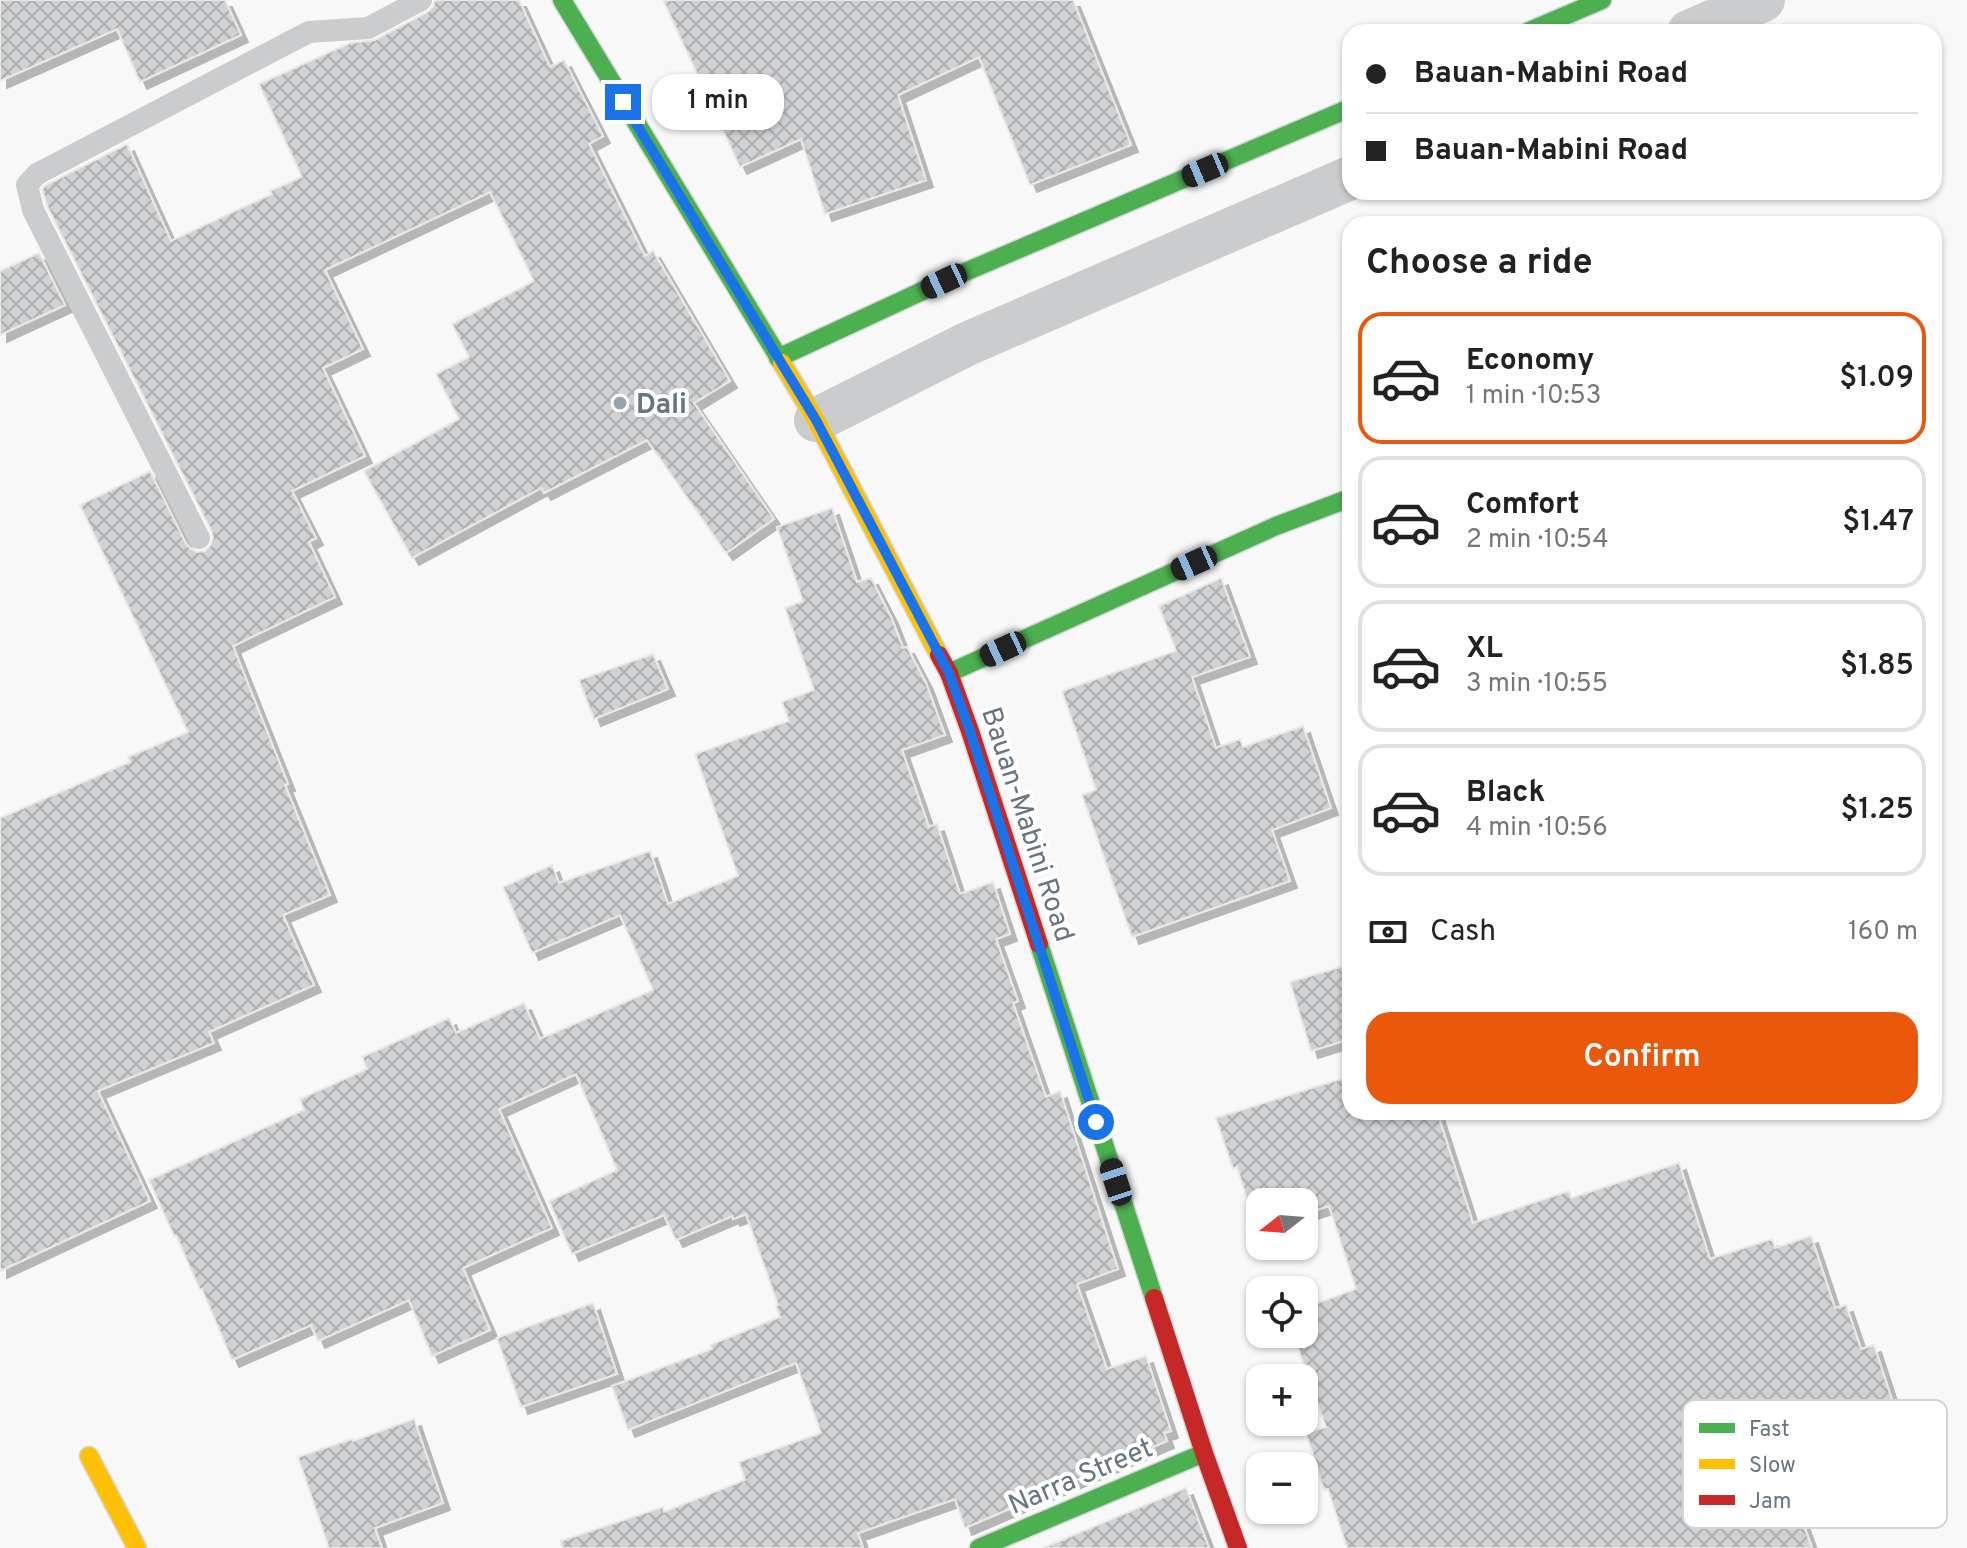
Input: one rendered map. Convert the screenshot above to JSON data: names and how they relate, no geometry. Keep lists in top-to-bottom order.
{
  "streets": {
    "main road": ["Bauan-Mabini Road", "Narra Street"]
  },
  "crossings": [
    ["Bauan-Mabini Road", "Narra Street"]
  ],
  "places": ["Dali"],
  "legend": ["Fast", "Slow", "Jam"],
  "north": "left",
  "page": {
    "banner": ["Bauan-Mabini Road", "Bauan-Mabini Road"],
    "bubble": "1 min",
    "heading": "Choose a ride",
    "list": [
      {
        "name": "Economy",
        "note": "1 min · 10:53",
        "value": "$1.09"
      },
      {
        "name": "Comfort",
        "note": "2 min · 10:54",
        "value": "$1.47"
      },
      {
        "name": "XL",
        "note": "3 min · 10:55",
        "value": "$1.85"
      },
      {
        "name": "Black",
        "note": "4 min · 10:56",
        "value": "$1.25"
      }
    ],
    "pay": ["Cash", "160 m"],
    "buttons": "Confirm",
    "map_buttons": ["+", "−"]
  }
}
